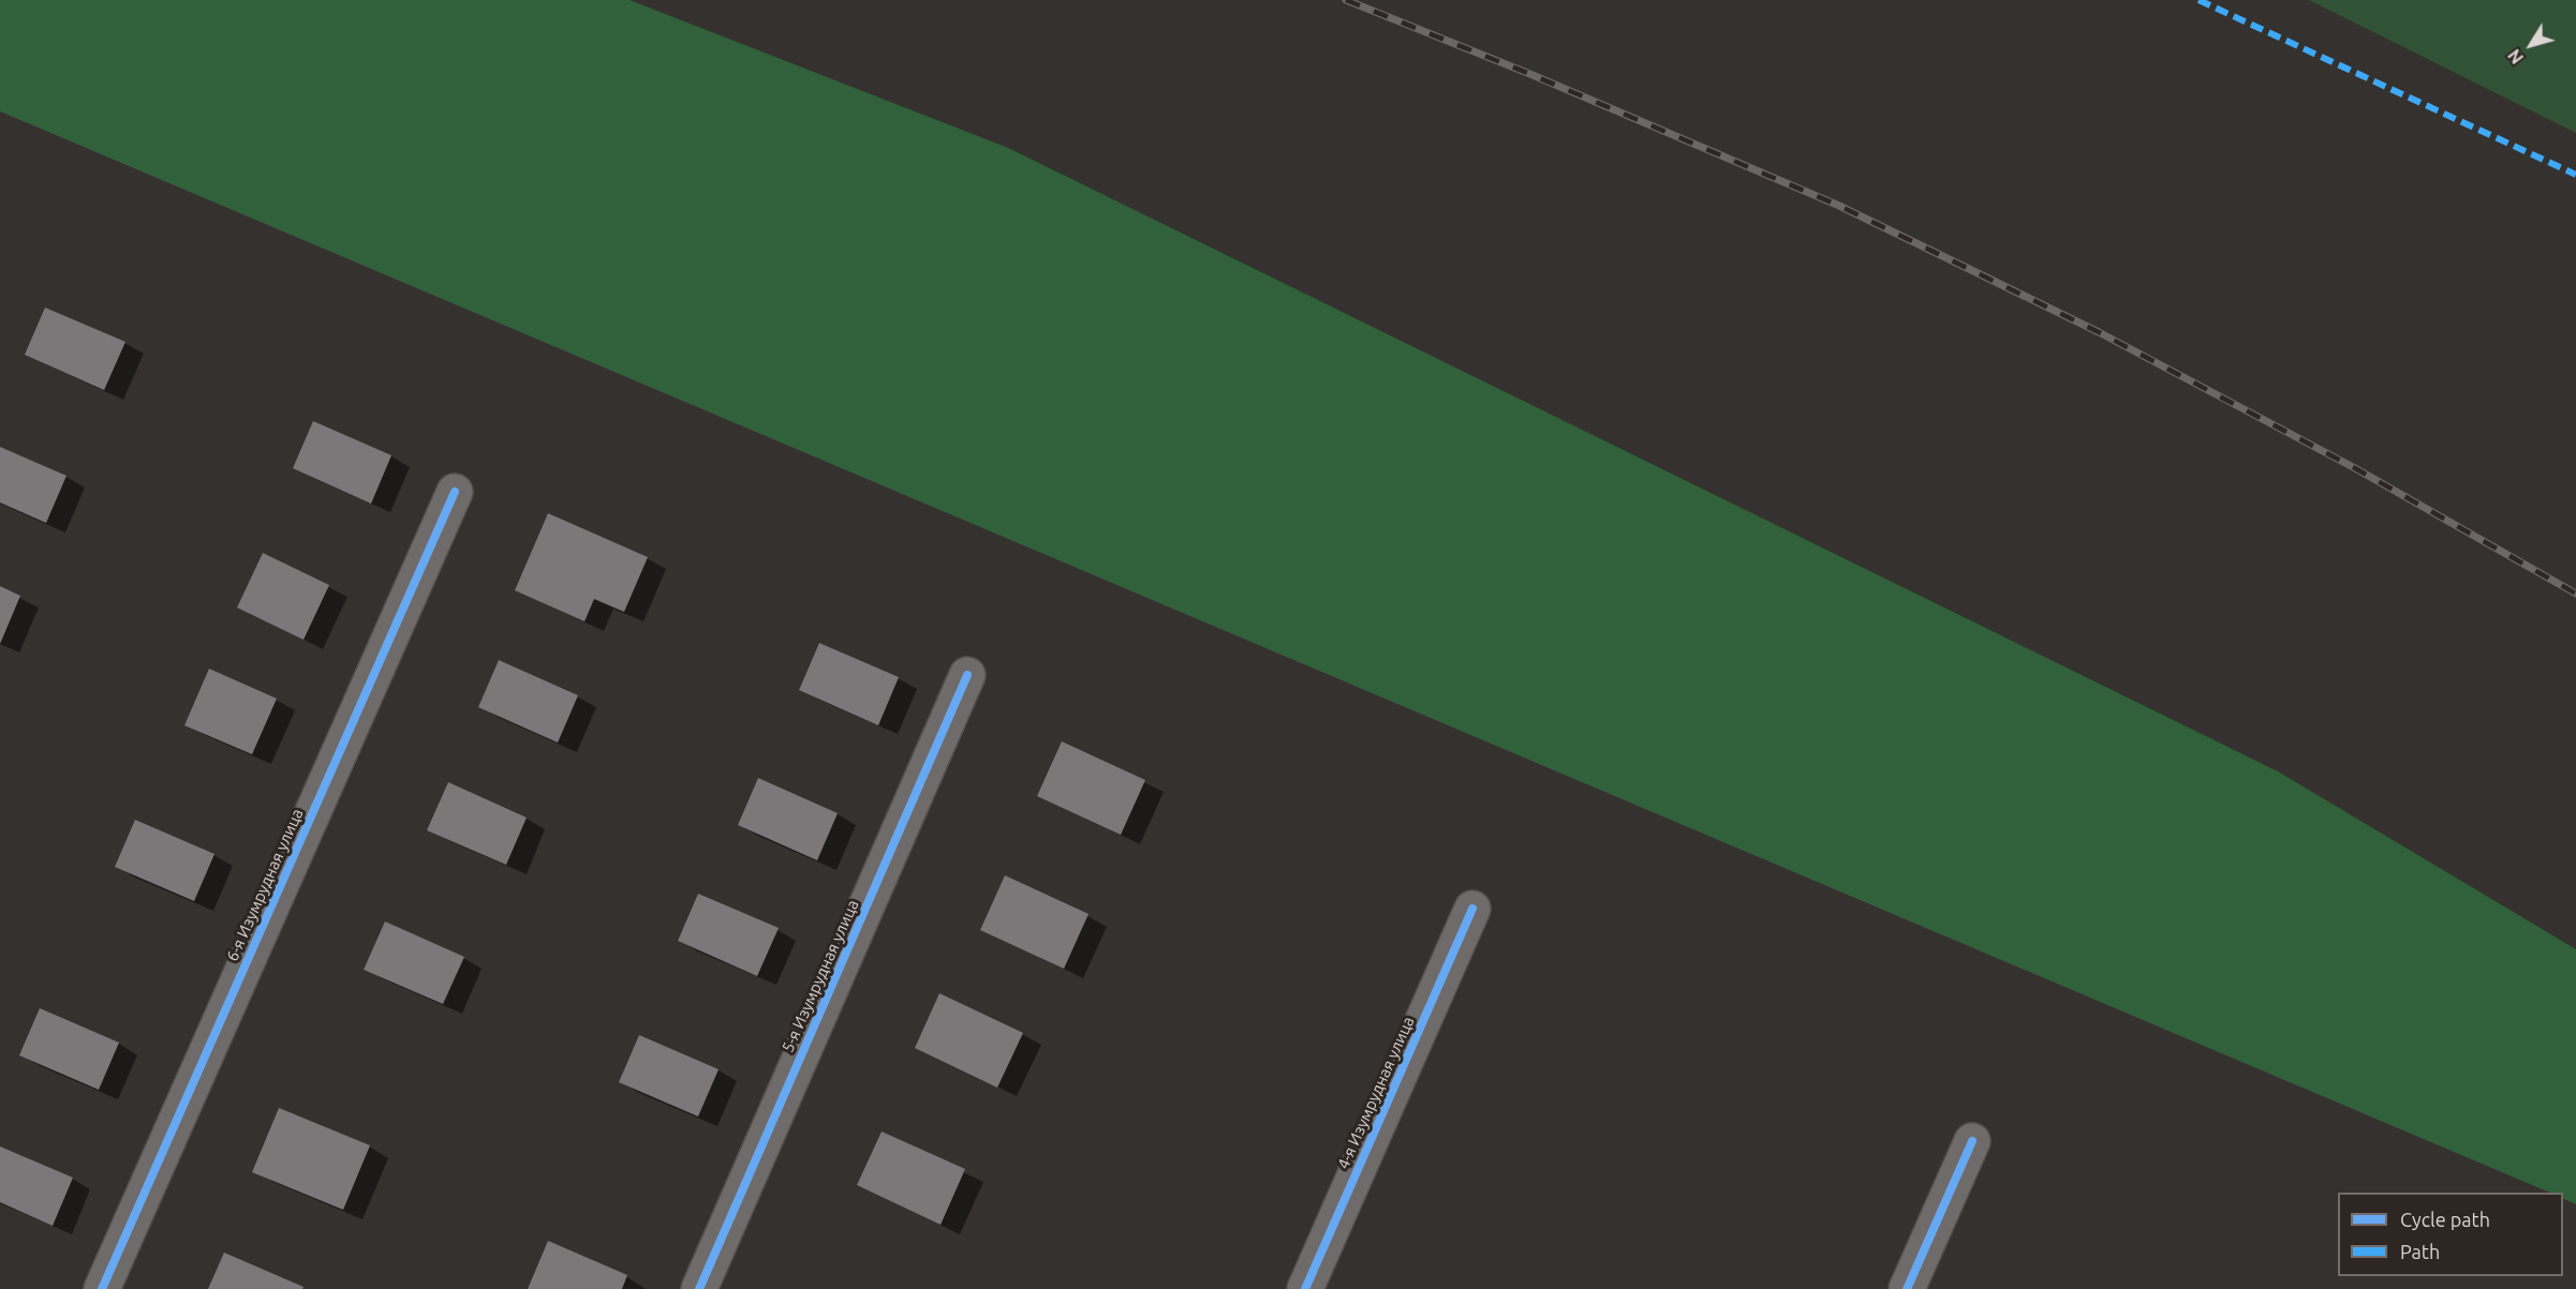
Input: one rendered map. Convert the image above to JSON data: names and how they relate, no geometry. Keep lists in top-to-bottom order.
{
  "streets": {
    "street": ["6-я Изумрудная улица", "5-я Изумрудная улица", "4-я Изумрудная улица"]
  },
  "legend": ["Cycle path", "Path"],
  "north": "bottom left"
}
